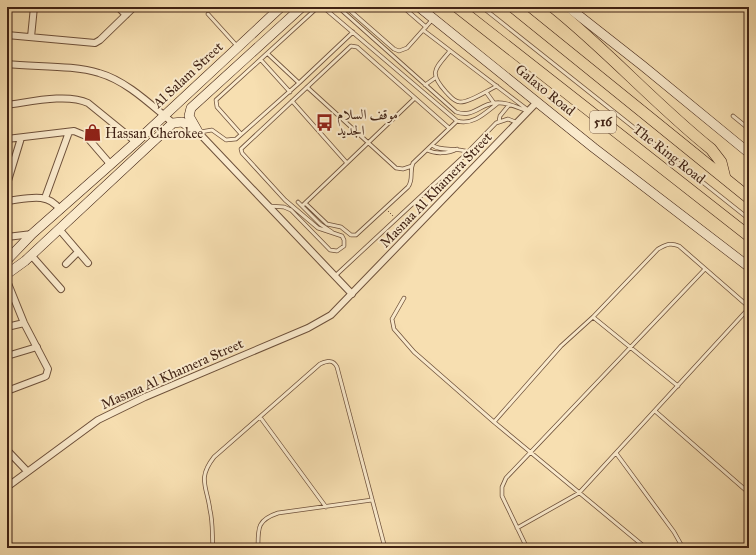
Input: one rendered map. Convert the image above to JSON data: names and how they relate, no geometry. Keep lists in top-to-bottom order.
{
  "streets": {
    "highway": ["516", "The Ring Road"],
    "street": ["Al Salam Street", "Galaxo Road", "Masnaa Al Khamera Street"]
  },
  "crossings": [
    ["Galaxo Road", "Masnaa Al Khamera Street"]
  ],
  "places": {
    "bus stop": ["موقف السلام الجديد"],
    "shop": ["Hassan Cherokee"]
  }
}
